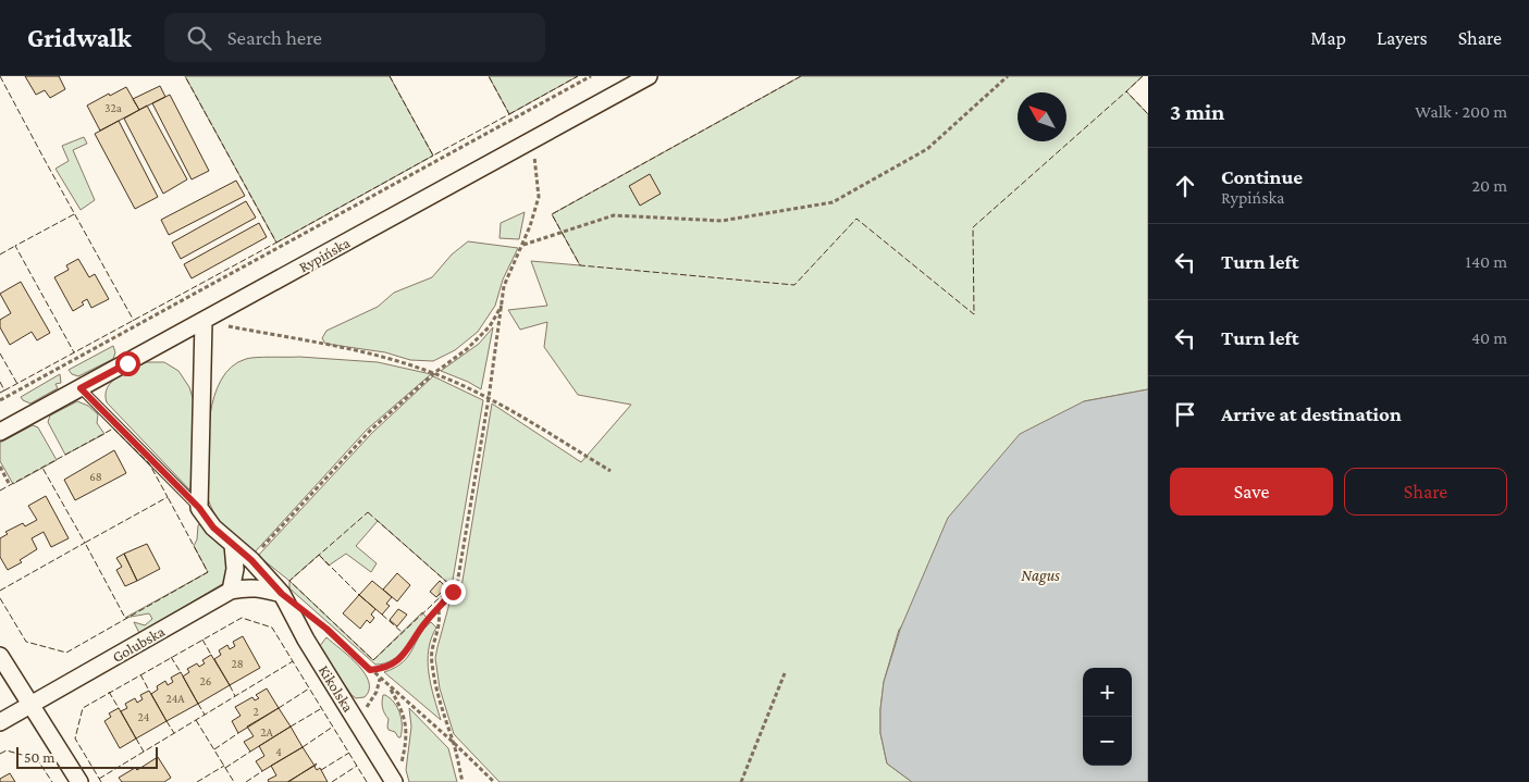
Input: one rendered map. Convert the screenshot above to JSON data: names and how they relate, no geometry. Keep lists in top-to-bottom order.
{
  "streets": {
    "street": ["Rypińska", "Golubska", "Kikolska"]
  },
  "crossings": [
    ["Golubska", "Kikolska"]
  ],
  "water": ["Nagus"],
  "house_numbers": [
    "32a",
    "68",
    "28",
    "26",
    "24A",
    "2",
    "24",
    "2A",
    "4"
  ],
  "scale_bar": "50 m",
  "north": "top left",
  "page": {
    "header": "Gridwalk",
    "search": "Search here",
    "nav": ["Map", "Layers", "Share"],
    "heading": ["3 min", "Walk · 200 m"],
    "list": [
      ["Continue", "Rypińska", "20 m"],
      ["Turn left", "140 m"],
      ["Turn left", "40 m"],
      "Arrive at destination"
    ],
    "buttons": ["Save", "Share"],
    "map_buttons": ["+", "−"],
    "scale": "50 m"
  }
}
